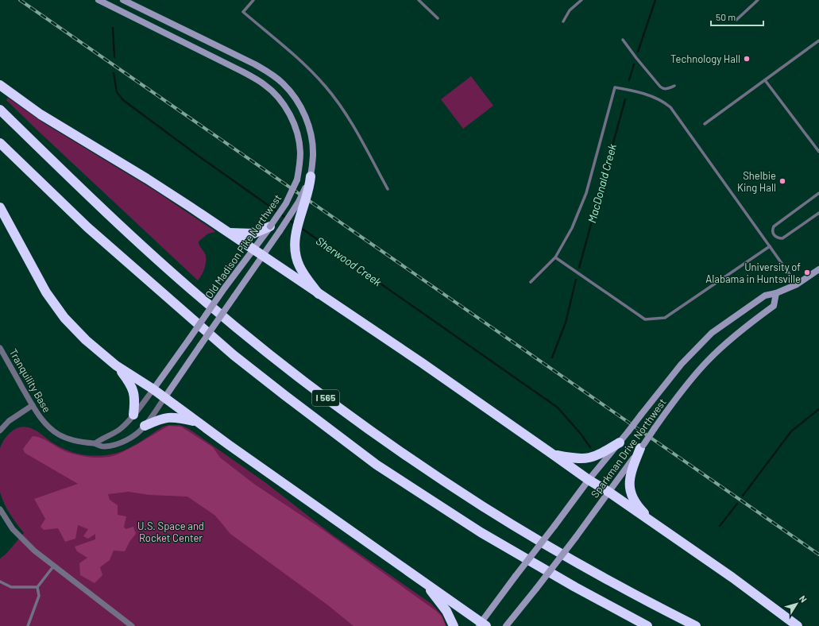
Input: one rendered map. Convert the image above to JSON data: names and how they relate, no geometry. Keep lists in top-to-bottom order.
{
  "streets": {
    "highway": ["I 565"],
    "main road": ["Old Madison Pike Northwest", "Sparkman Drive Northwest"],
    "street": ["Tranquility Base"]
  },
  "crossings": [
    ["Old Madison Pike Northwest", "Tranquility Base"]
  ],
  "water": ["MacDonald Creek", "Sherwood Creek"],
  "parks": ["U.S. Space and Rocket Center"],
  "places": ["Technology Hall", "Shelbie King Hall", "University of Alabama in Huntsville"],
  "scale_bar": "50 m",
  "north": "top right"
}
